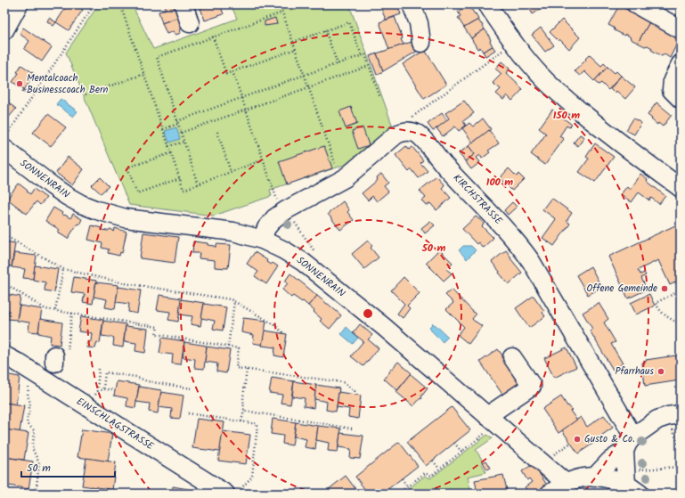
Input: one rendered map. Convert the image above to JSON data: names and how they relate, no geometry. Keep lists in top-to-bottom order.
{
  "streets": {
    "street": ["SONNENRAIN", "KIRCHSTRASSE", "EINSCHLAGSTRASSE"]
  },
  "crossings": [
    ["SONNENRAIN", "KIRCHSTRASSE"]
  ],
  "places": [
    "Mentalcoach Businesscoach Bern",
    "Offene Gemeinde",
    "Pfarrhaus",
    "Gusto & Co."
  ],
  "scale_bar": "50 m",
  "rings": ["150 m", "100 m", "50 m"]
}
